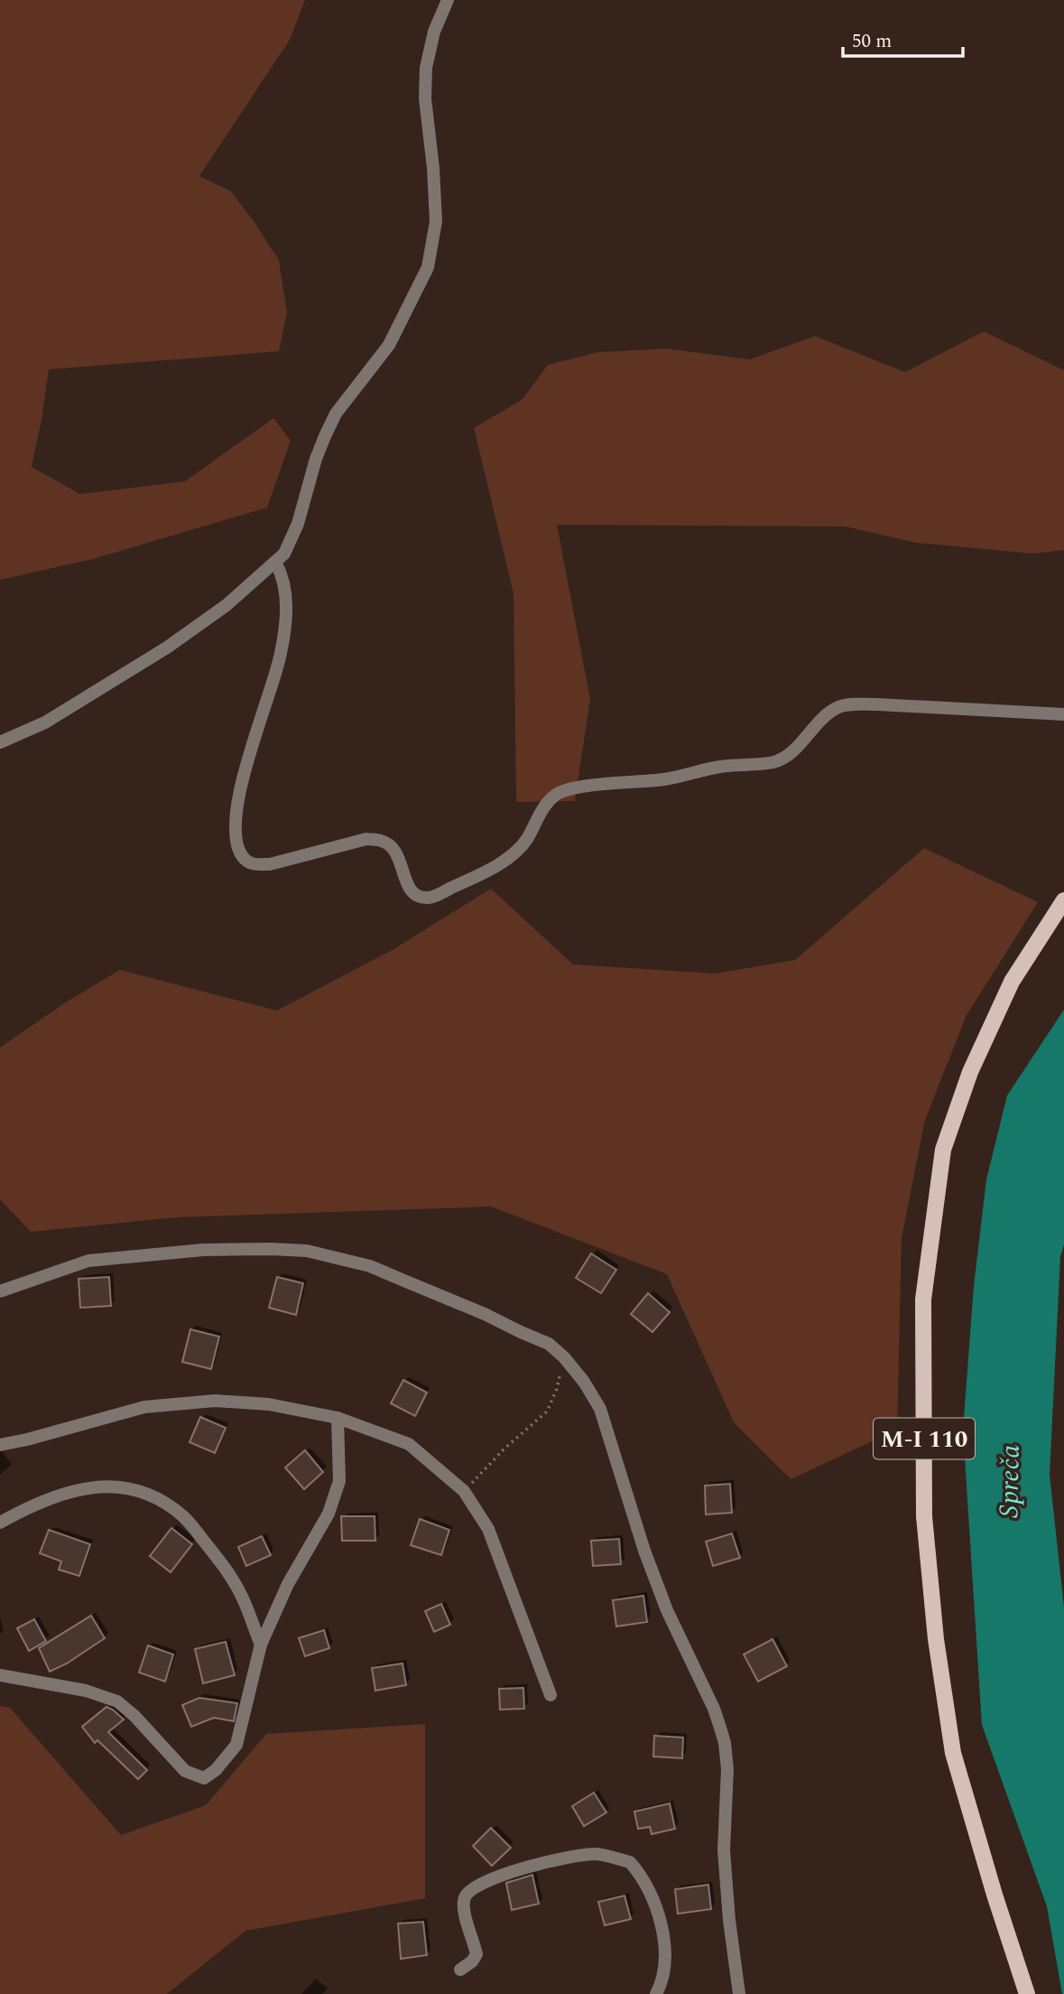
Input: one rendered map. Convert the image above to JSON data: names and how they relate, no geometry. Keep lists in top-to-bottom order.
{
  "streets": {
    "main road": ["M-I 110"]
  },
  "water": ["Spreča"],
  "scale_bar": "50 m"
}
